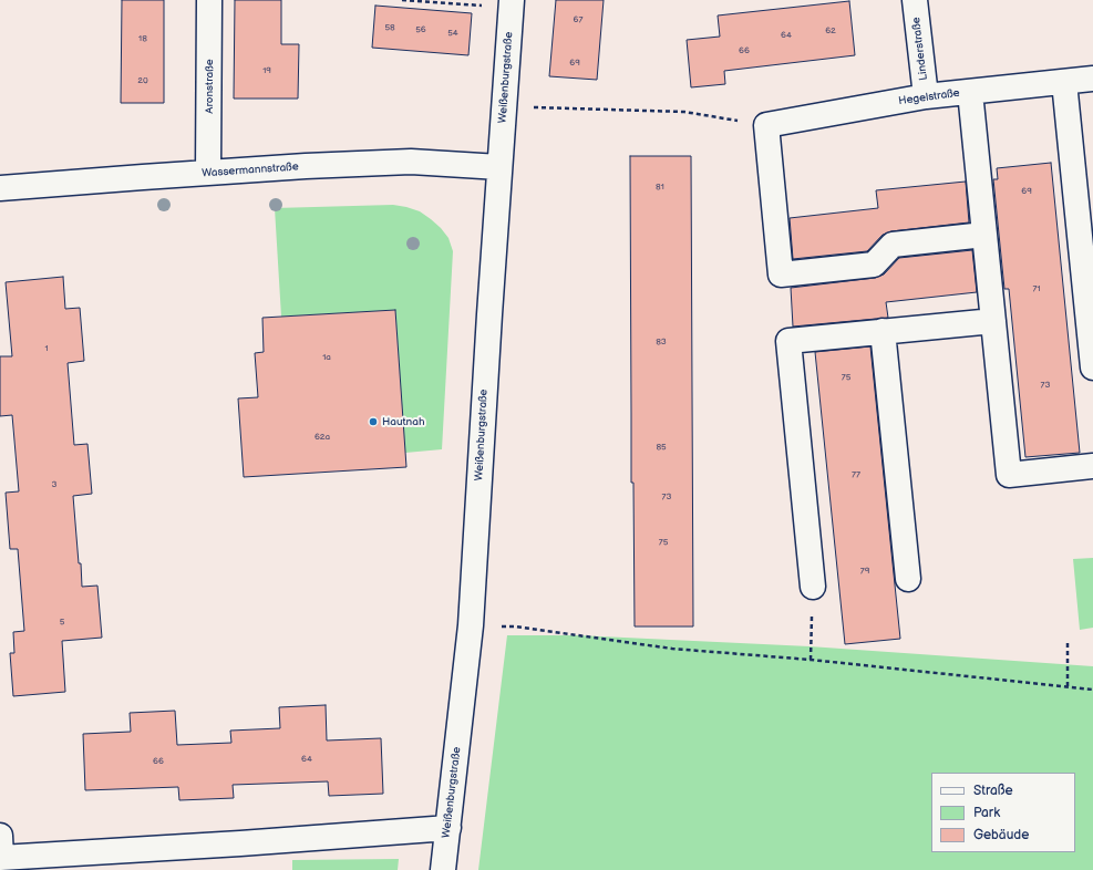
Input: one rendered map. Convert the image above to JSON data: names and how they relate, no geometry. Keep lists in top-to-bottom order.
{
  "streets": {
    "street": [
      "Linderstraße",
      "Weißenburgstraße",
      "Aronstraße",
      "Hegelstraße",
      "Wassermannstraße"
    ]
  },
  "crossings": [
    ["Linderstraße", "Hegelstraße"],
    ["Weißenburgstraße", "Wassermannstraße"],
    ["Aronstraße", "Wassermannstraße"]
  ],
  "places": ["Hautnah"],
  "house_numbers": [
    "67",
    "58",
    "56",
    "62",
    "54",
    "64",
    "18",
    "66",
    "69",
    "19",
    "20",
    "81",
    "69",
    "71",
    "83",
    "1",
    "1a",
    "75",
    "73",
    "62a",
    "85",
    "77",
    "3",
    "73",
    "75",
    "79",
    "5",
    "64",
    "66"
  ],
  "legend": ["Straße", "Park", "Gebäude"]
}
